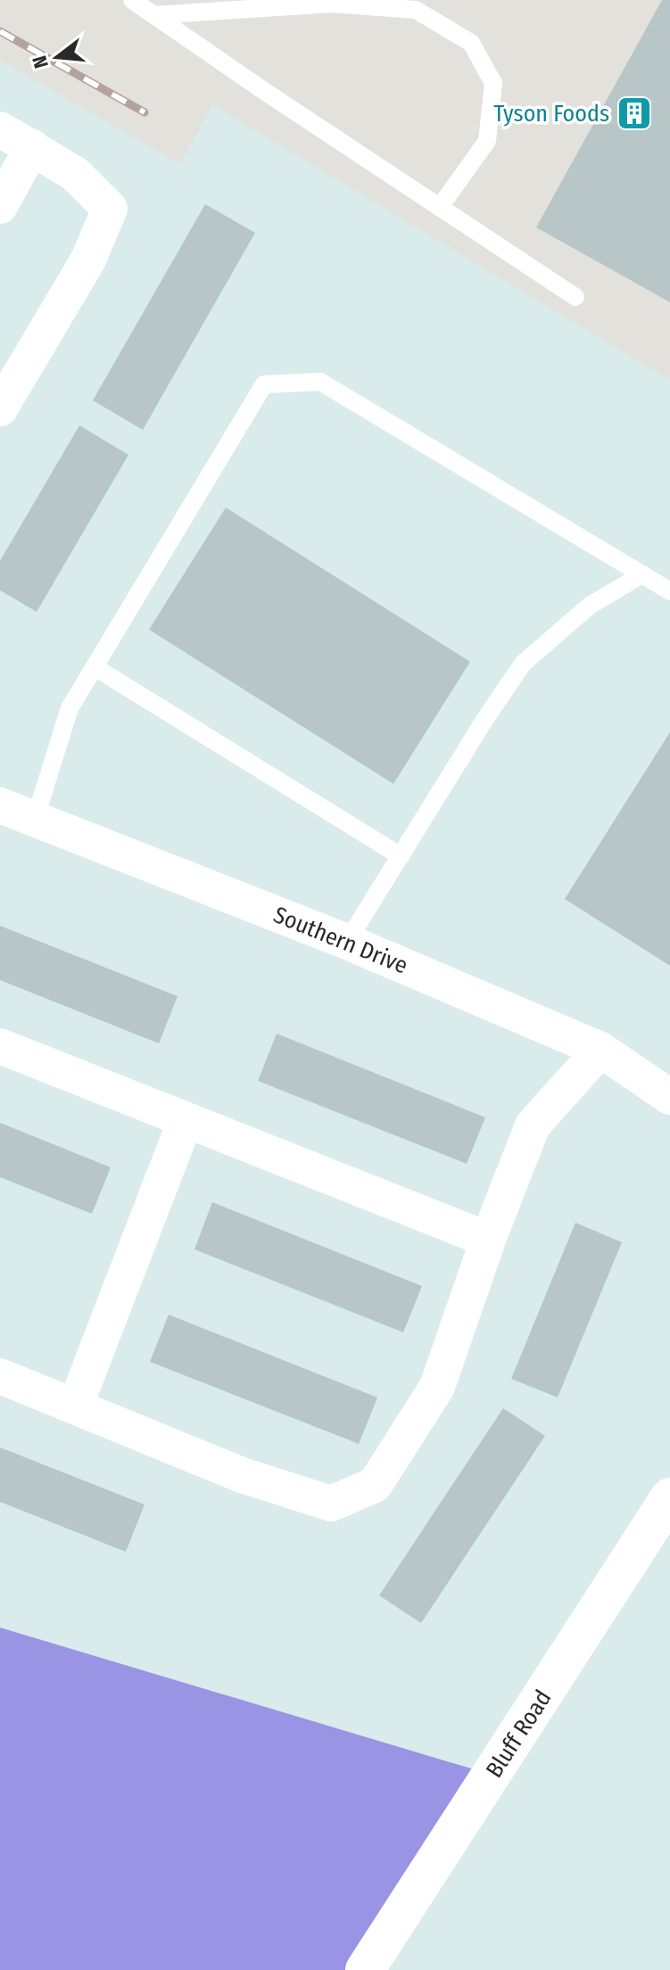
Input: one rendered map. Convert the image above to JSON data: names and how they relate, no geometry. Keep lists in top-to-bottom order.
{
  "streets": {
    "main road": ["Bluff Road"],
    "street": ["Southern Drive"]
  },
  "places": {
    "building": ["Tyson Foods"]
  },
  "north": "left"
}
